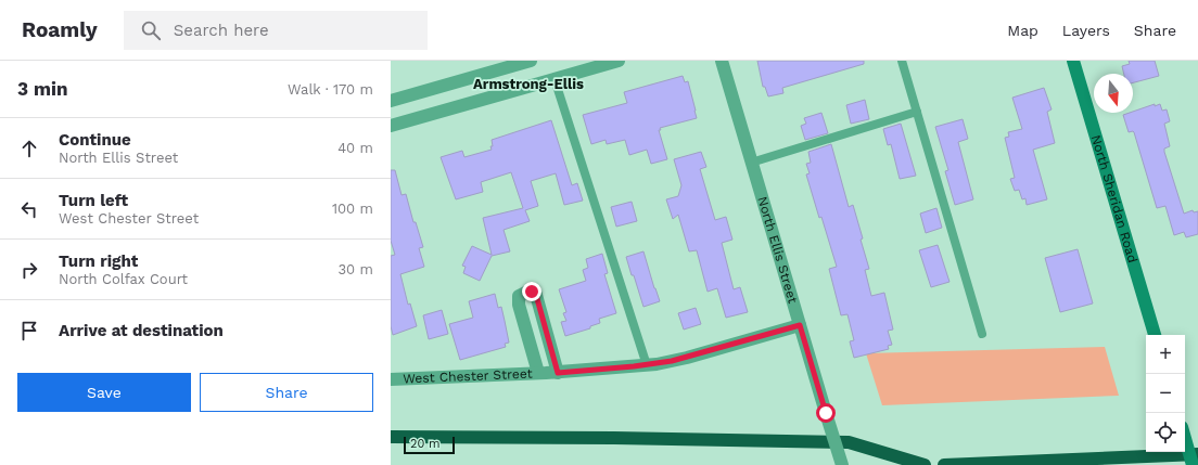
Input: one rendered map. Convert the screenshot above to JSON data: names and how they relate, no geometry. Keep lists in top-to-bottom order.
{
  "streets": {
    "main road": ["North Sheridan Road"],
    "street": ["North Ellis Street", "West Chester Street"]
  },
  "crossings": [
    ["North Ellis Street", "West Chester Street"]
  ],
  "districts": ["Armstrong-Ellis"],
  "scale_bar": "20 m",
  "north": "bottom",
  "page": {
    "header": "Roamly",
    "search": "Search here",
    "nav": ["Map", "Layers", "Share"],
    "heading": ["3 min", "Walk · 170 m"],
    "list": [
      ["Continue", "North Ellis Street", "40 m"],
      ["Turn left", "West Chester Street", "100 m"],
      ["Turn right", "North Colfax Court", "30 m"],
      "Arrive at destination"
    ],
    "map_buttons": ["+", "−"],
    "buttons": ["Save", "Share"],
    "scale": "20 m"
  }
}
